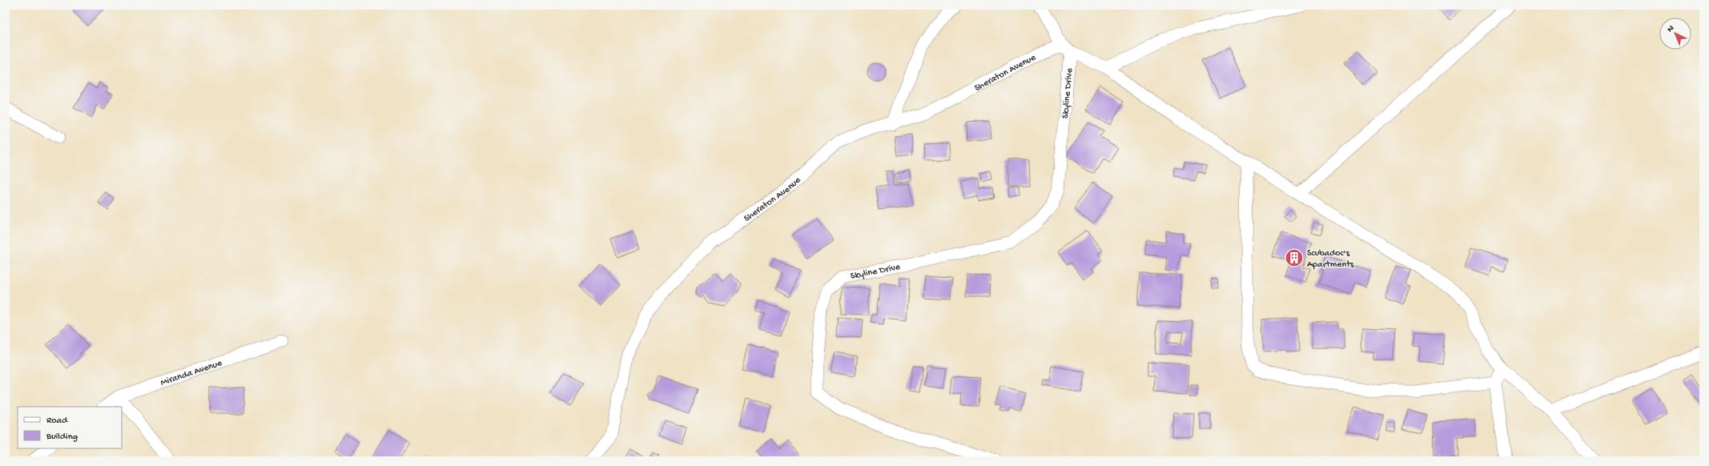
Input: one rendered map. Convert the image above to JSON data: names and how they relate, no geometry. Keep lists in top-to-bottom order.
{
  "streets": {
    "street": ["Sheraton Avenue", "Skyline Drive", "Miranda Avenue"]
  },
  "crossings": [
    ["Sheraton Avenue", "Skyline Drive"]
  ],
  "places": {
    "building": ["Scubadoc's Apartments"]
  },
  "legend": ["Road", "Building"],
  "north": "top left"
}
